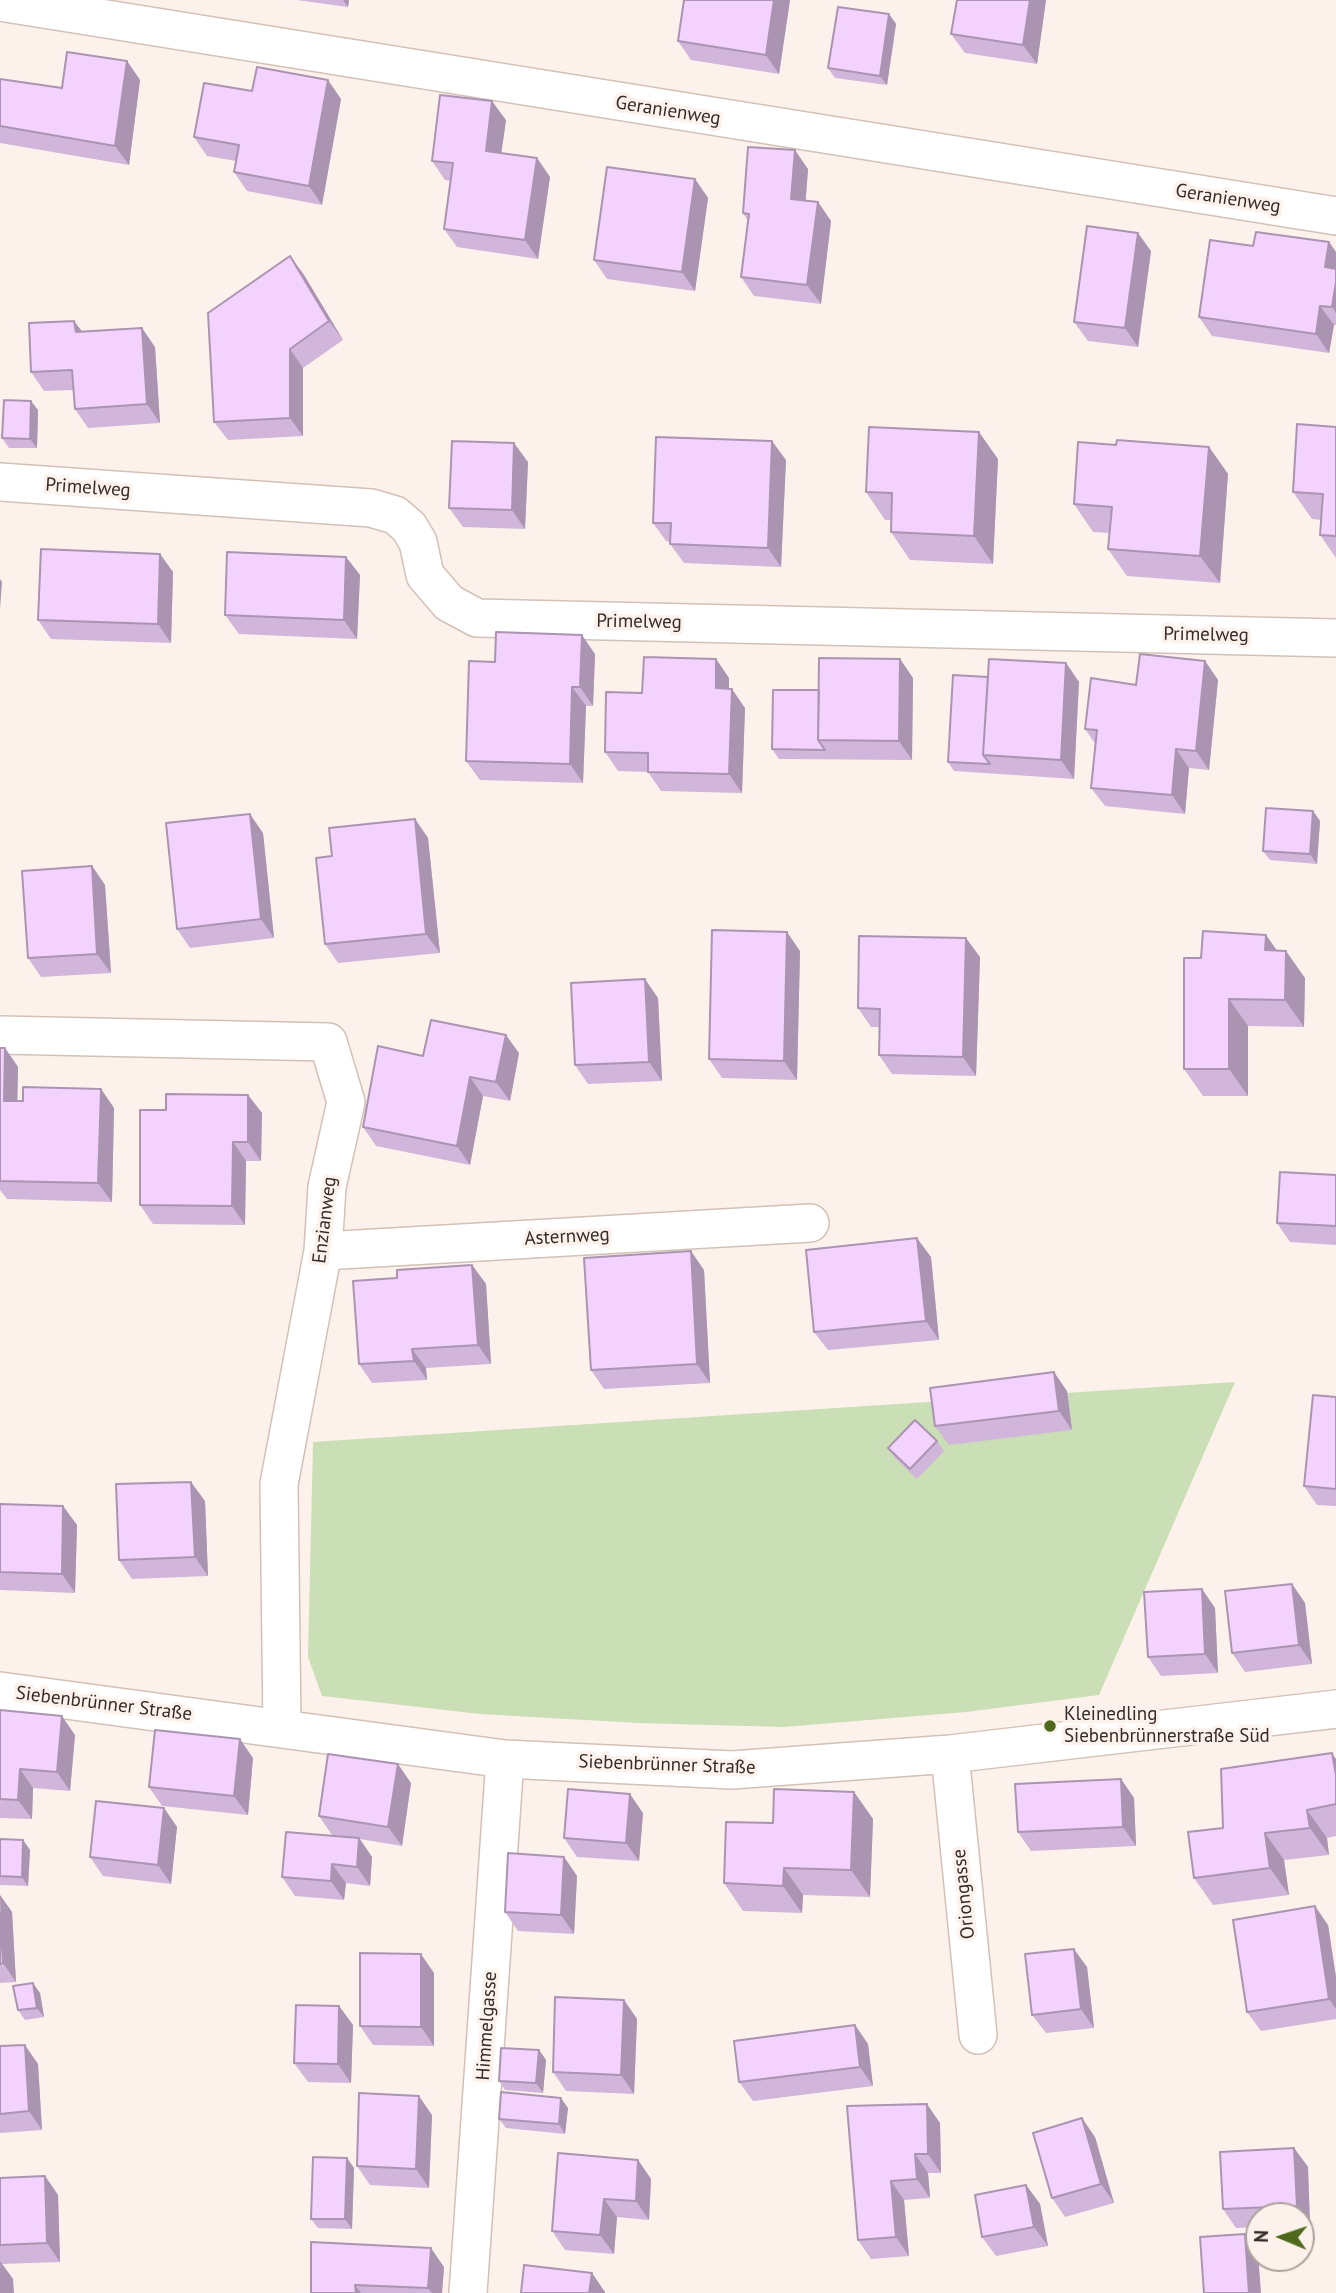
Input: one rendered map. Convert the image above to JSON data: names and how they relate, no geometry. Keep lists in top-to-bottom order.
{
  "streets": {
    "street": [
      "Geranienweg",
      "Primelweg",
      "Enzianweg",
      "Asternweg",
      "Siebenbrünner Straße",
      "Oriongasse",
      "Himmelgasse"
    ]
  },
  "crossings": [
    ["Enzianweg", "Asternweg"],
    ["Enzianweg", "Siebenbrünner Straße"],
    ["Siebenbrünner Straße", "Oriongasse"],
    ["Siebenbrünner Straße", "Himmelgasse"]
  ],
  "places": ["Kleinedling Siebenbrünnerstraße Süd"],
  "north": "left"
}
